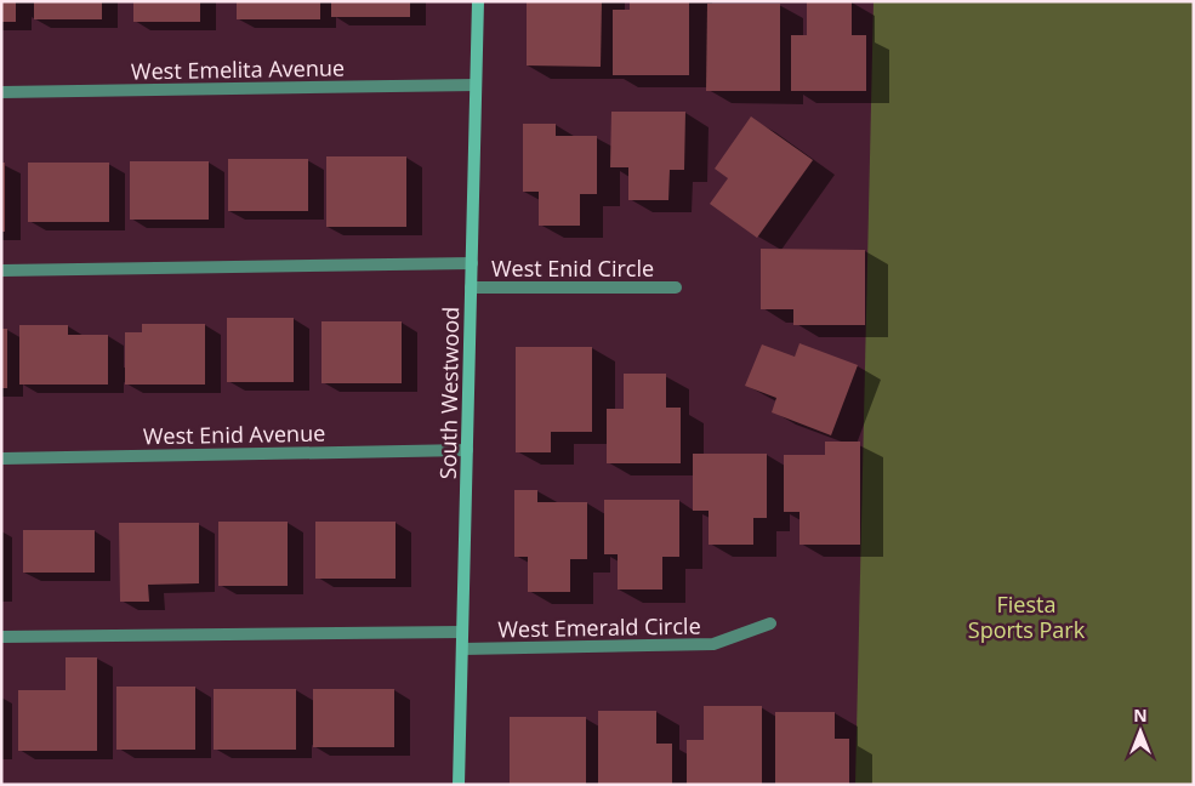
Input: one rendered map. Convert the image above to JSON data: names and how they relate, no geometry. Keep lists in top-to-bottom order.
{
  "streets": {
    "street": [
      "West Emelita Avenue",
      "West Enid Circle",
      "South Westwood",
      "West Enid Avenue",
      "West Emerald Circle"
    ]
  },
  "crossings": [
    ["West Emelita Avenue", "South Westwood"],
    ["West Enid Circle", "South Westwood"],
    ["South Westwood", "West Enid Avenue"],
    ["South Westwood", "West Emerald Circle"]
  ],
  "parks": ["Fiesta Sports Park"],
  "north": "top"
}
